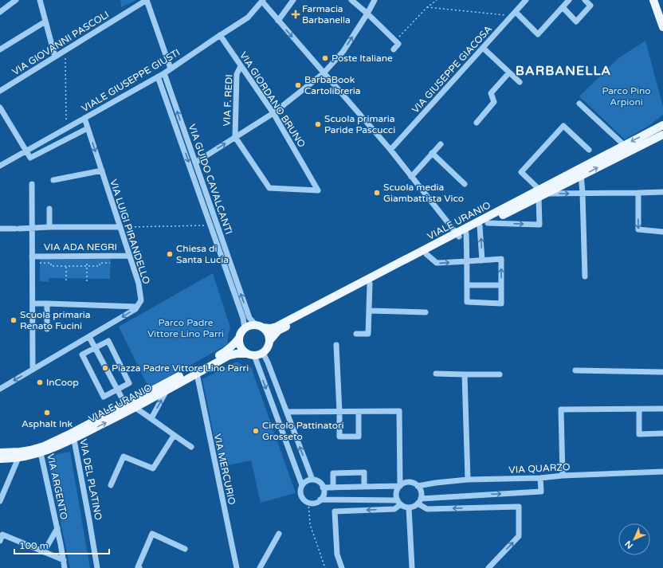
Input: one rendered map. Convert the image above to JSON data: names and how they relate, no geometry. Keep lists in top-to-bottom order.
{
  "streets": {
    "main road": ["VIALE URANIO"],
    "street": [
      "VIA GIOVANNI PASCOLI",
      "VIA GIUSEPPE GIACOSA",
      "VIALE GIUSEPPE GIUSTI",
      "VIA GIORDANO BRUNO",
      "VIA F. REDI",
      "VIA GUIDO CAVALCANTI",
      "VIA LUIGI PIRANDELLO",
      "VIA ADA NEGRI",
      "VIA QUARZO",
      "VIA MERCURIO",
      "VIA DEL PLATINO",
      "VIA ARGENTO"
    ]
  },
  "crossings": [
    ["VIALE GIUSEPPE GIUSTI", "VIA GIORDANO BRUNO"],
    ["VIALE GIUSEPPE GIUSTI", "VIA GUIDO CAVALCANTI"],
    ["VIALE GIUSEPPE GIUSTI", "VIA LUIGI PIRANDELLO"],
    ["VIA GIORDANO BRUNO", "VIA F. REDI"],
    ["VIA GUIDO CAVALCANTI", "VIALE URANIO"],
    ["VIALE URANIO", "VIA MERCURIO"],
    ["VIALE URANIO", "VIA DEL PLATINO"],
    ["VIALE URANIO", "VIA ARGENTO"],
    ["VIA LUIGI PIRANDELLO", "VIA ADA NEGRI"]
  ],
  "districts": ["BARBANELLA"],
  "parks": ["Parco Pino Arpioni", "Parco Padre Vittore Lino Parri"],
  "places": {
    "health": ["Farmacia Barbanella"],
    "other": [
      "Poste Italiane",
      "BarbaBook Cartolibreria",
      "Scuola primaria Paride Pascucci",
      "Scuola media Giambattista Vico",
      "Chiesa di Santa Lucia",
      "Scuola primaria Renato Fucini",
      "Piazza Padre Vittore Lino Parri",
      "InCoop",
      "Asphalt Ink",
      "Circolo Pattinatori Grosseto"
    ]
  },
  "scale_bar": "100 m",
  "north": "bottom left"
}
